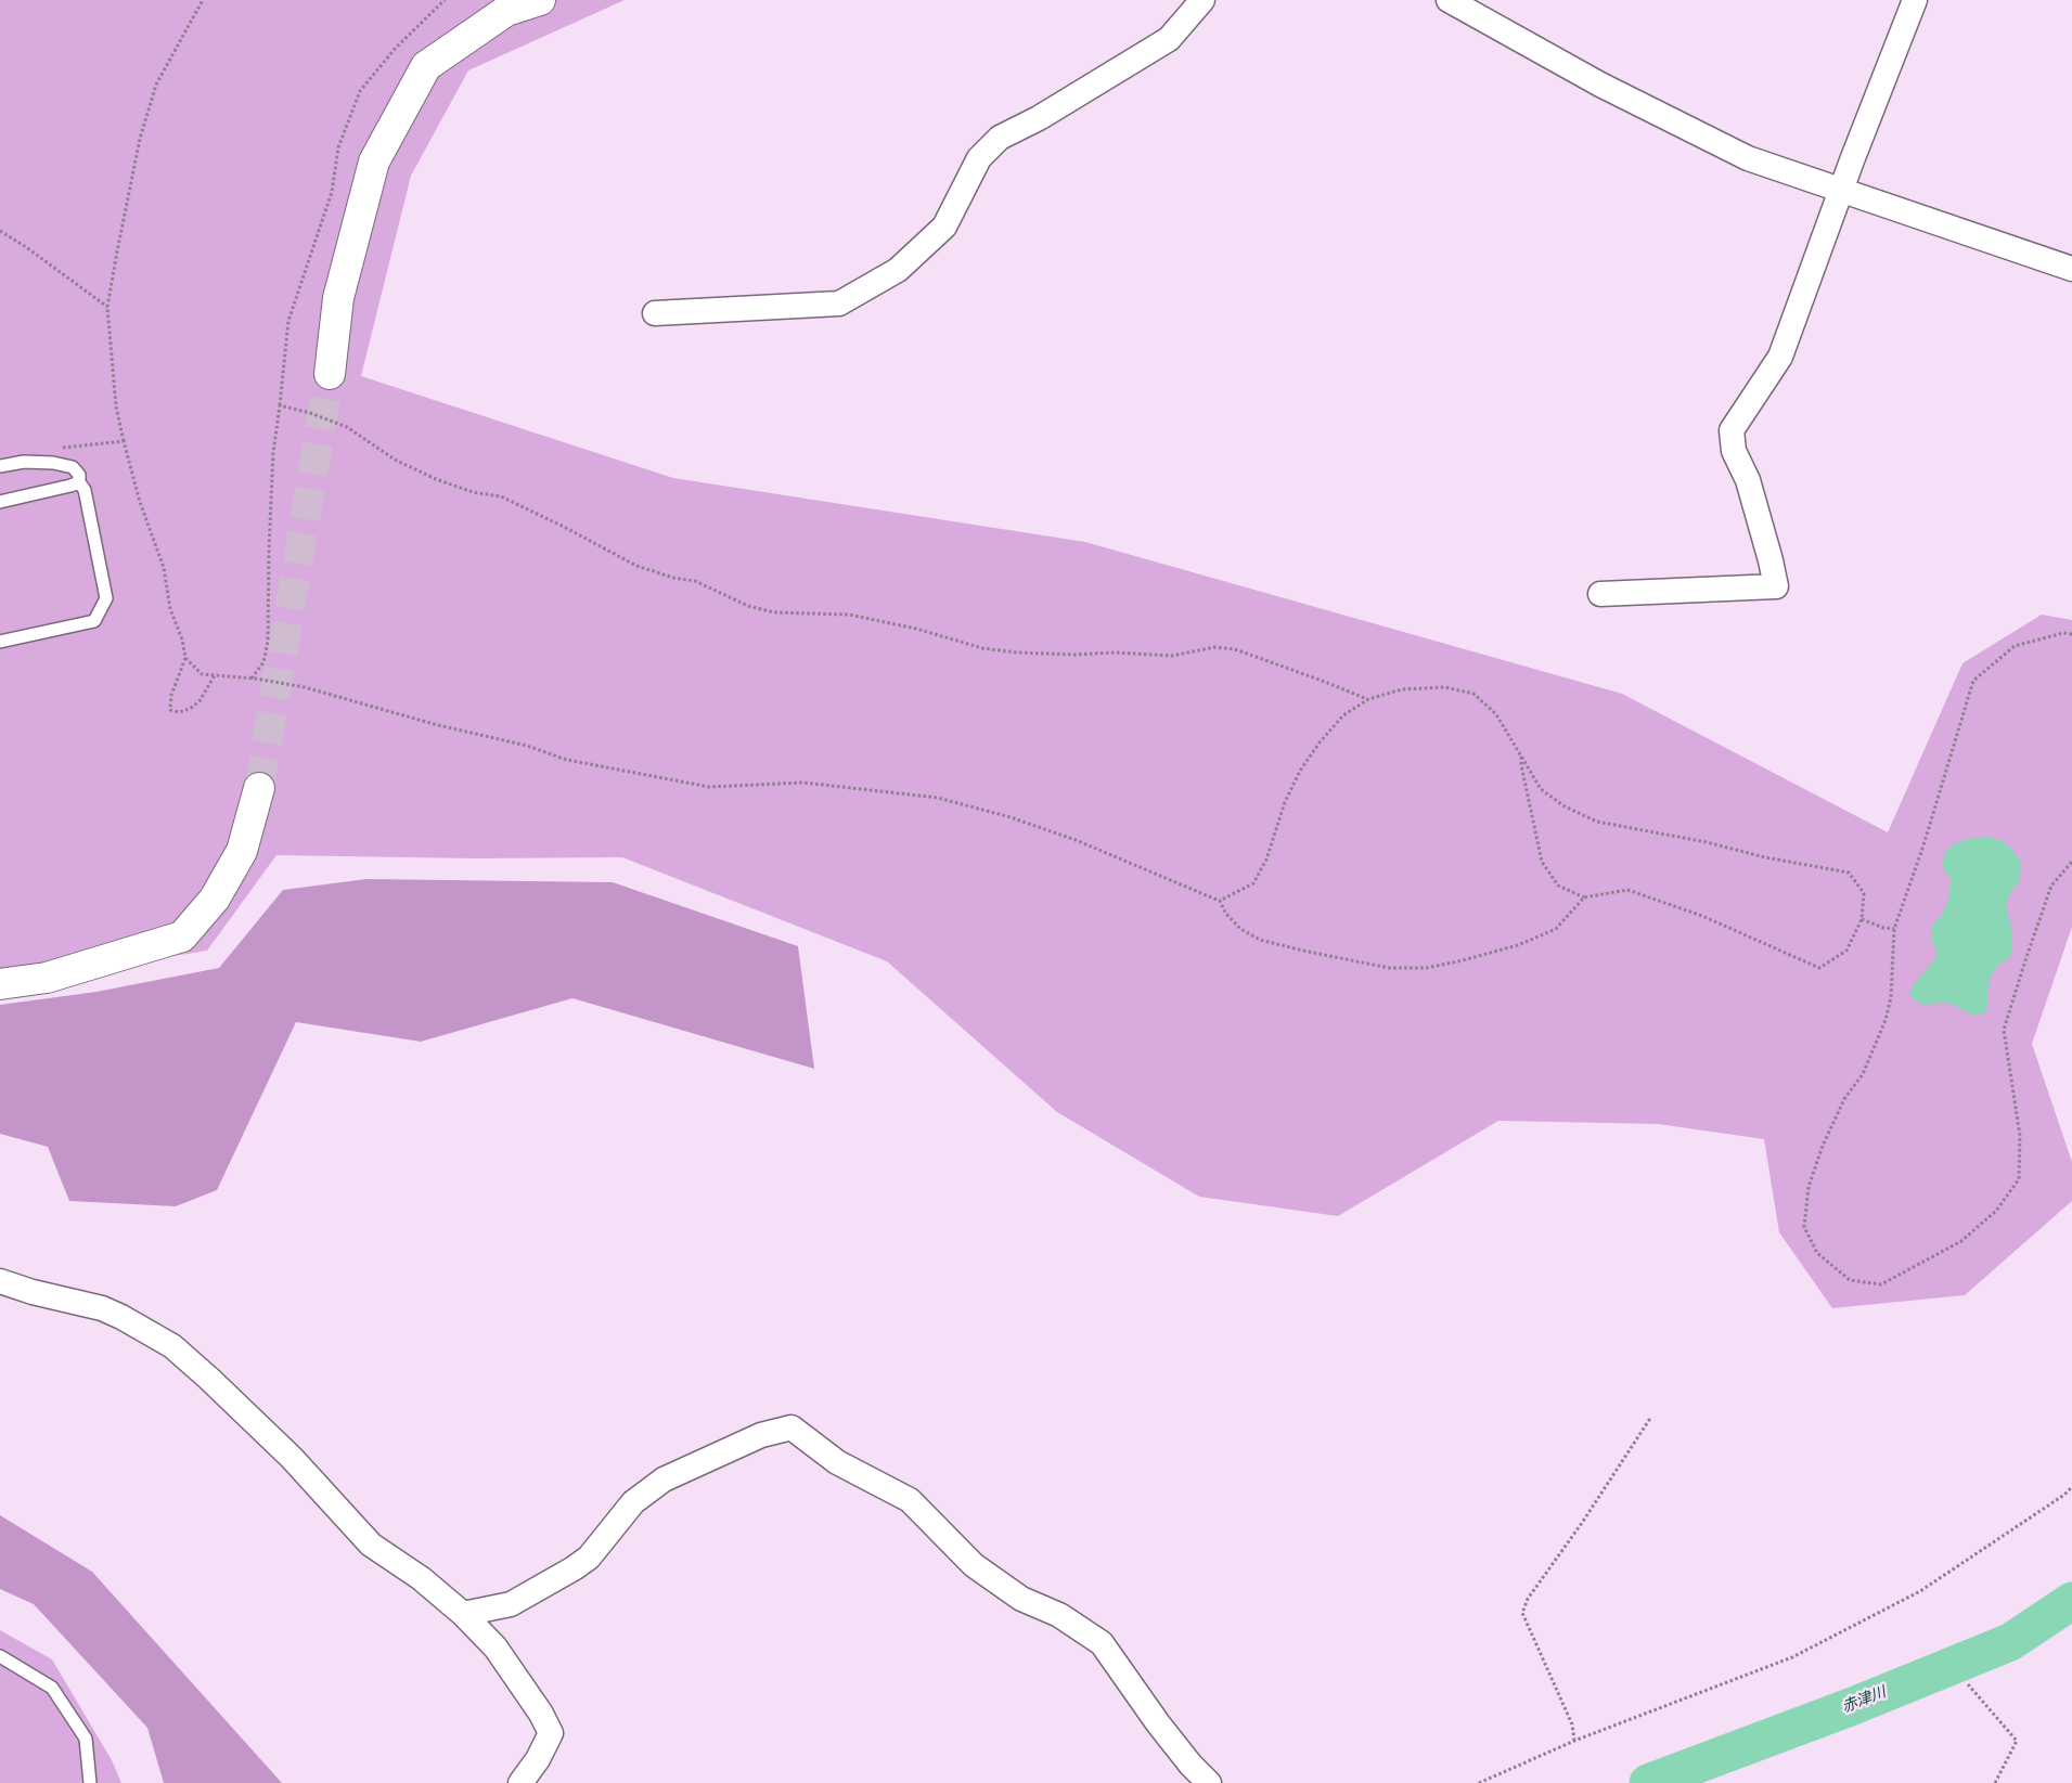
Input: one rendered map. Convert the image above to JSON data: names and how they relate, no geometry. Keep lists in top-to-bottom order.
{
  "water": ["赤津川"]
}
